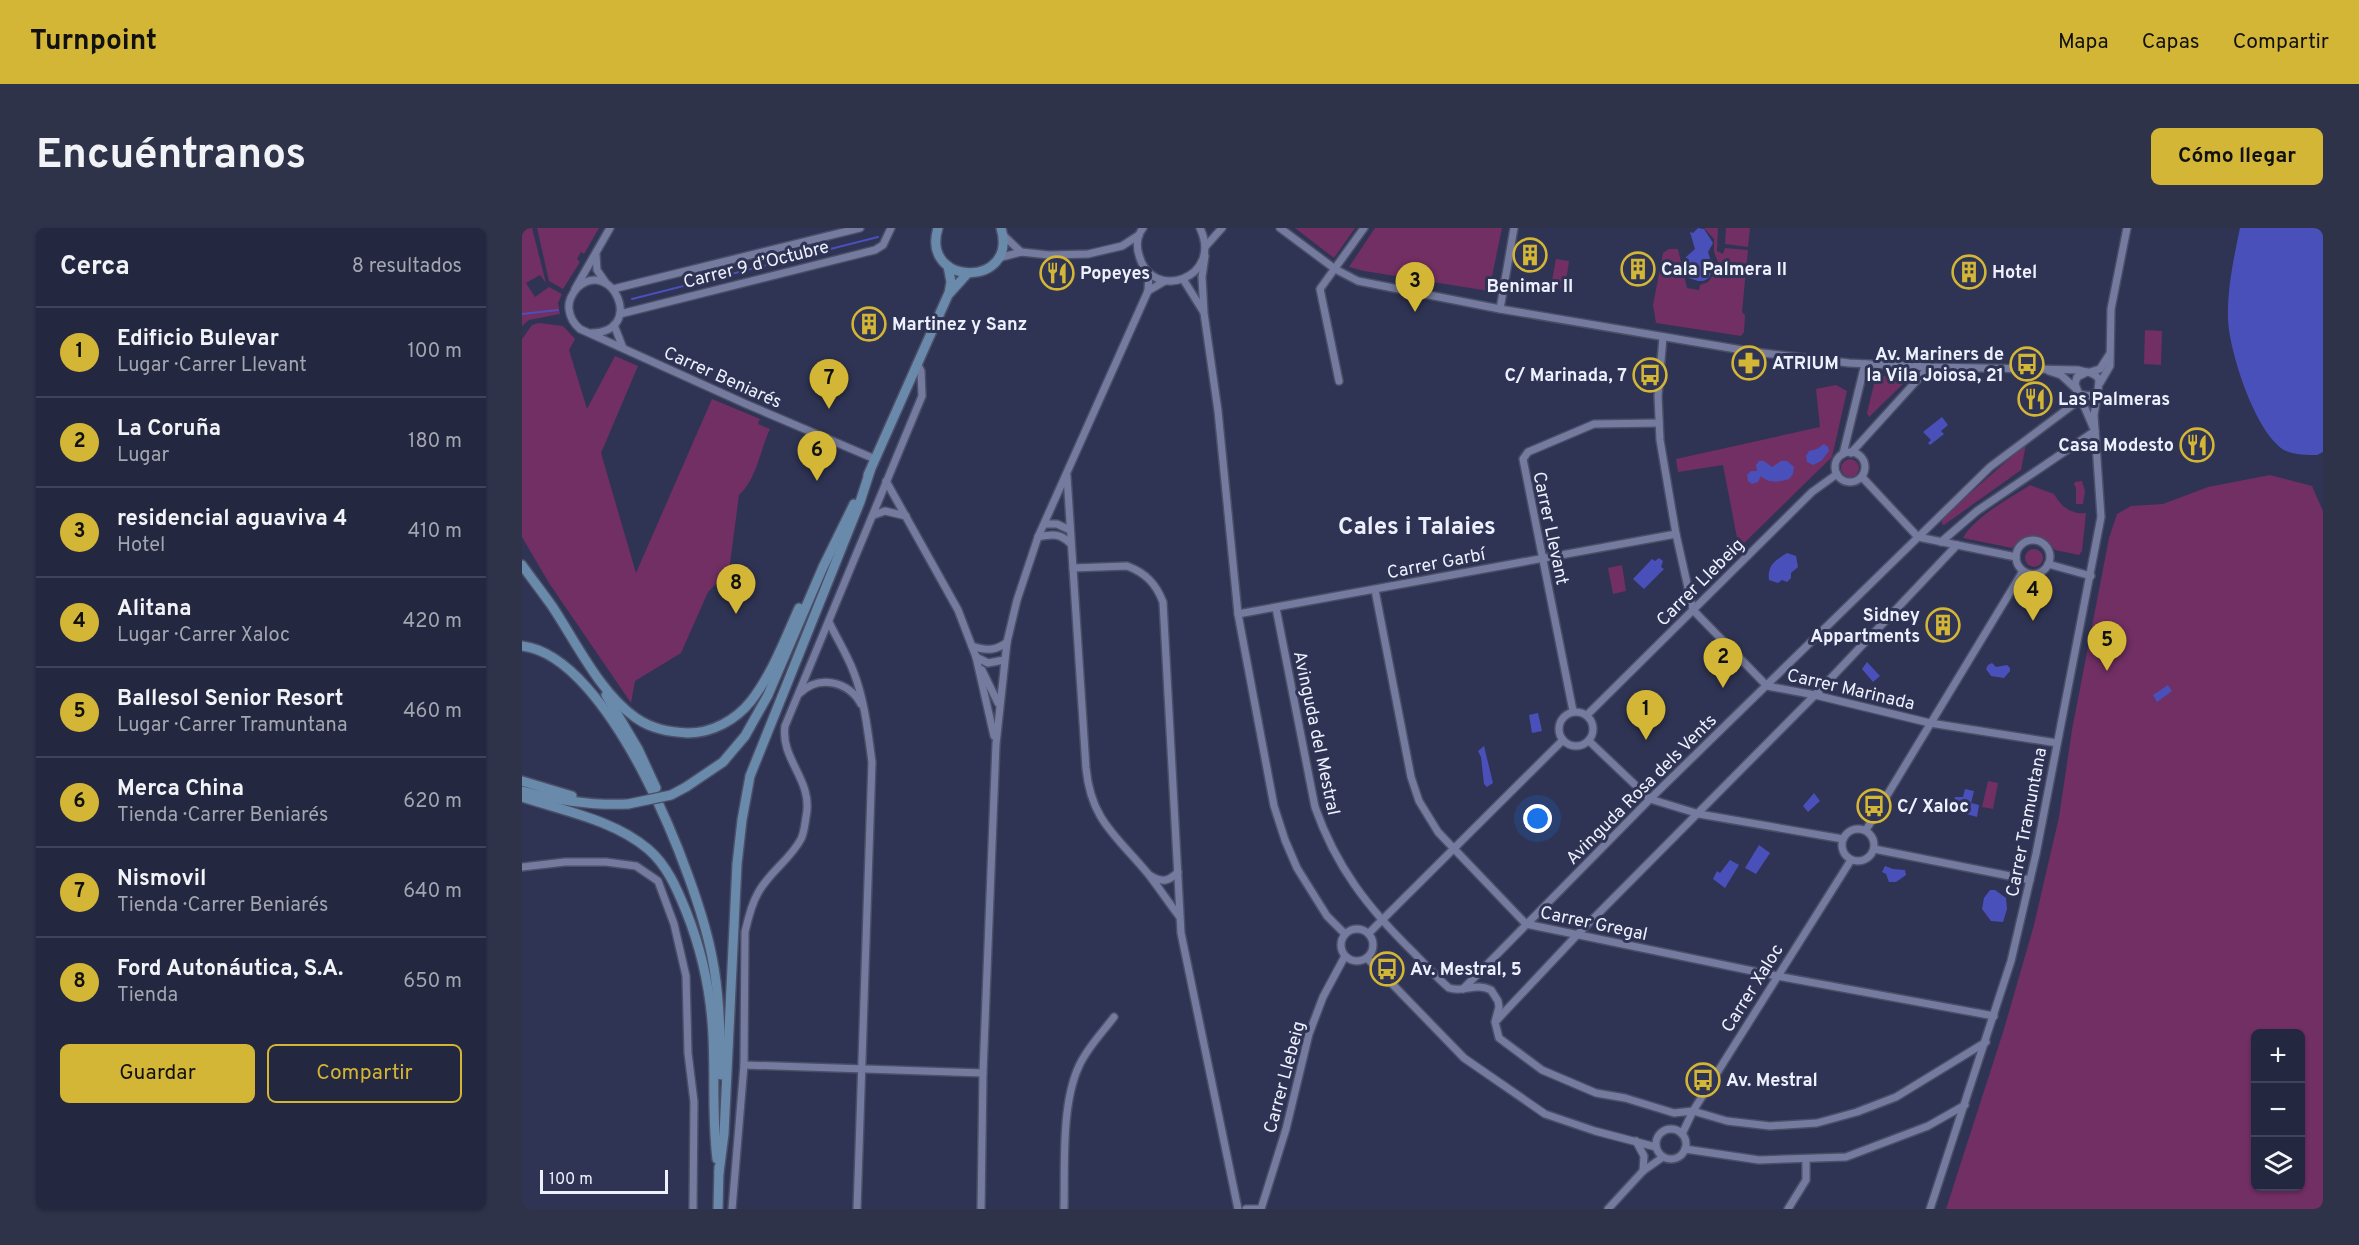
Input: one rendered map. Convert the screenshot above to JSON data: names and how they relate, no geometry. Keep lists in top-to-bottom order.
{
  "streets": {
    "street": [
      "Carrer 9 d’Octubre",
      "Carrer Beniarés",
      "Carrer Llevant",
      "Carrer Garbí",
      "Carrer Llebeig",
      "Carrer Marinada",
      "Avinguda del Mestral",
      "Avinguda Rosa dels Vents",
      "Carrer Tramuntana",
      "Carrer Gregal",
      "Carrer Xaloc"
    ]
  },
  "crossings": [
    ["Carrer 9 d’Octubre", "Carrer Beniarés"],
    ["Carrer Llevant", "Carrer Garbí"],
    ["Carrer Llevant", "Carrer Llebeig"],
    ["Carrer Garbí", "Avinguda del Mestral"],
    ["Carrer Garbí", "Carrer Gregal"],
    ["Carrer Llebeig", "Carrer Marinada"],
    ["Carrer Marinada", "Avinguda Rosa dels Vents"],
    ["Carrer Marinada", "Carrer Tramuntana"],
    ["Avinguda del Mestral", "Avinguda Rosa dels Vents"],
    ["Avinguda Rosa dels Vents", "Carrer Tramuntana"],
    ["Avinguda Rosa dels Vents", "Carrer Gregal"],
    ["Carrer Tramuntana", "Carrer Gregal"],
    ["Carrer Gregal", "Carrer Xaloc"]
  ],
  "districts": ["Cales i Talaies"],
  "places": {
    "building": [
      "Benimar II",
      "Cala Palmera II",
      "Hotel",
      "Martinez y Sanz",
      "Sidney Appartments"
    ],
    "restaurant": ["Popeyes", "Las Palmeras", "Casa Modesto"],
    "pharmacy": ["ATRIUM"],
    "bus stop": [
      "Av. Mariners de la Vila Joiosa, 21",
      "C/ Marinada, 7",
      "C/ Xaloc",
      "Av. Mestral, 5",
      "Av. Mestral"
    ]
  },
  "scale_bar": "100 m",
  "page": {
    "header": "Turnpoint",
    "nav": ["Mapa", "Capas", "Compartir"],
    "buttons": [
      "Cómo llegar",
      ["Guardar", "Compartir"]
    ],
    "title": "Encuéntranos",
    "heading": ["Cerca", "8 resultados"],
    "pins": [
      "3",
      "7",
      "6",
      "8",
      "4",
      "5",
      "2",
      "1"
    ],
    "list": [
      {
        "mark": "1",
        "name": "Edificio Bulevar",
        "note": "Lugar · Carrer Llevant",
        "value": "100 m"
      },
      {
        "mark": "2",
        "name": "La Coruña",
        "note": "Lugar",
        "value": "180 m"
      },
      {
        "mark": "3",
        "name": "residencial aguaviva 4",
        "note": "Hotel",
        "value": "410 m"
      },
      {
        "mark": "4",
        "name": "Alitana",
        "note": "Lugar · Carrer Xaloc",
        "value": "420 m"
      },
      {
        "mark": "5",
        "name": "Ballesol Senior Resort",
        "note": "Lugar · Carrer Tramuntana",
        "value": "460 m"
      },
      {
        "mark": "6",
        "name": "Merca China",
        "note": "Tienda · Carrer Beniarés",
        "value": "620 m"
      },
      {
        "mark": "7",
        "name": "Nismovil",
        "note": "Tienda · Carrer Beniarés",
        "value": "640 m"
      },
      {
        "mark": "8",
        "name": "Ford Autonáutica, S.A.",
        "note": "Tienda",
        "value": "650 m"
      }
    ],
    "map_buttons": ["+", "−"],
    "scale": "100 m"
  }
}
